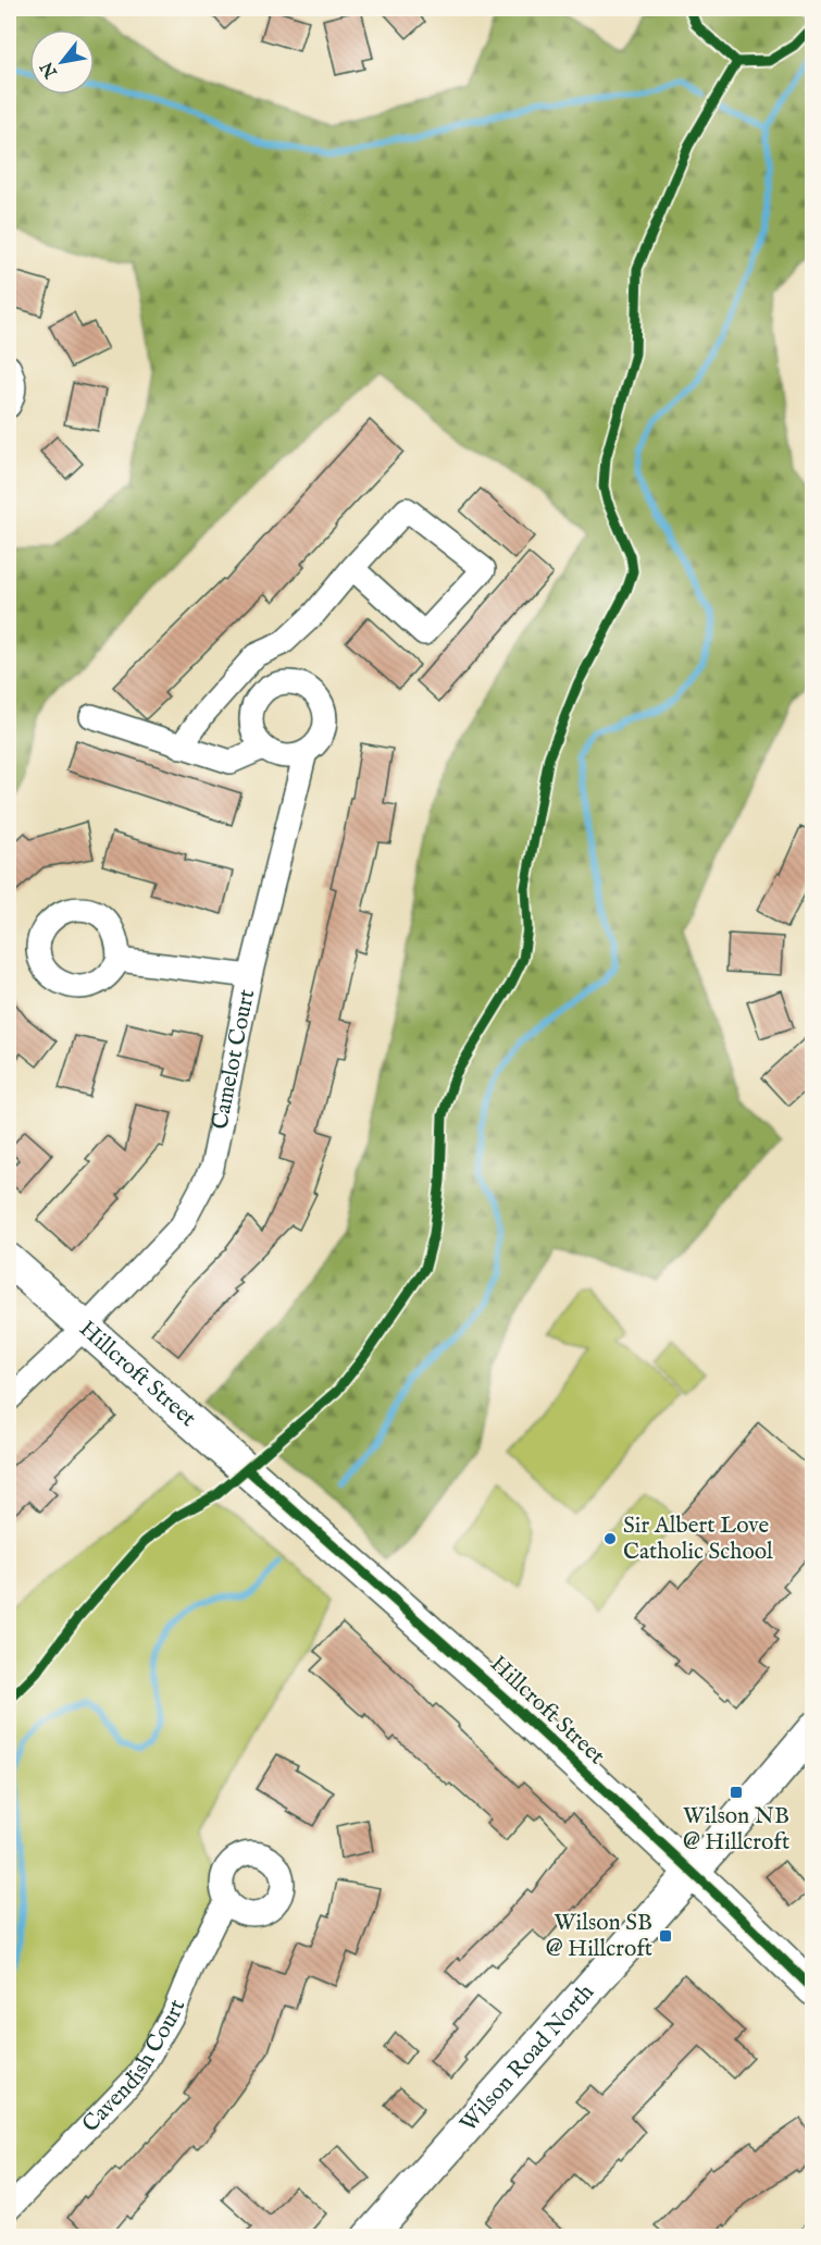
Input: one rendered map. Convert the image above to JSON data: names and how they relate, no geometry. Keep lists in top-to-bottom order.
{
  "streets": {
    "street": [
      "Camelot Court",
      "Hillcroft Street",
      "Wilson Road North",
      "Cavendish Court"
    ]
  },
  "crossings": [
    ["Camelot Court", "Hillcroft Street"],
    ["Hillcroft Street", "Wilson Road North"]
  ],
  "places": {
    "other": ["Sir Albert Love Catholic School"],
    "transit": ["Wilson NB @ Hillcroft", "Wilson SB @ Hillcroft"]
  },
  "north": "bottom left"
}
